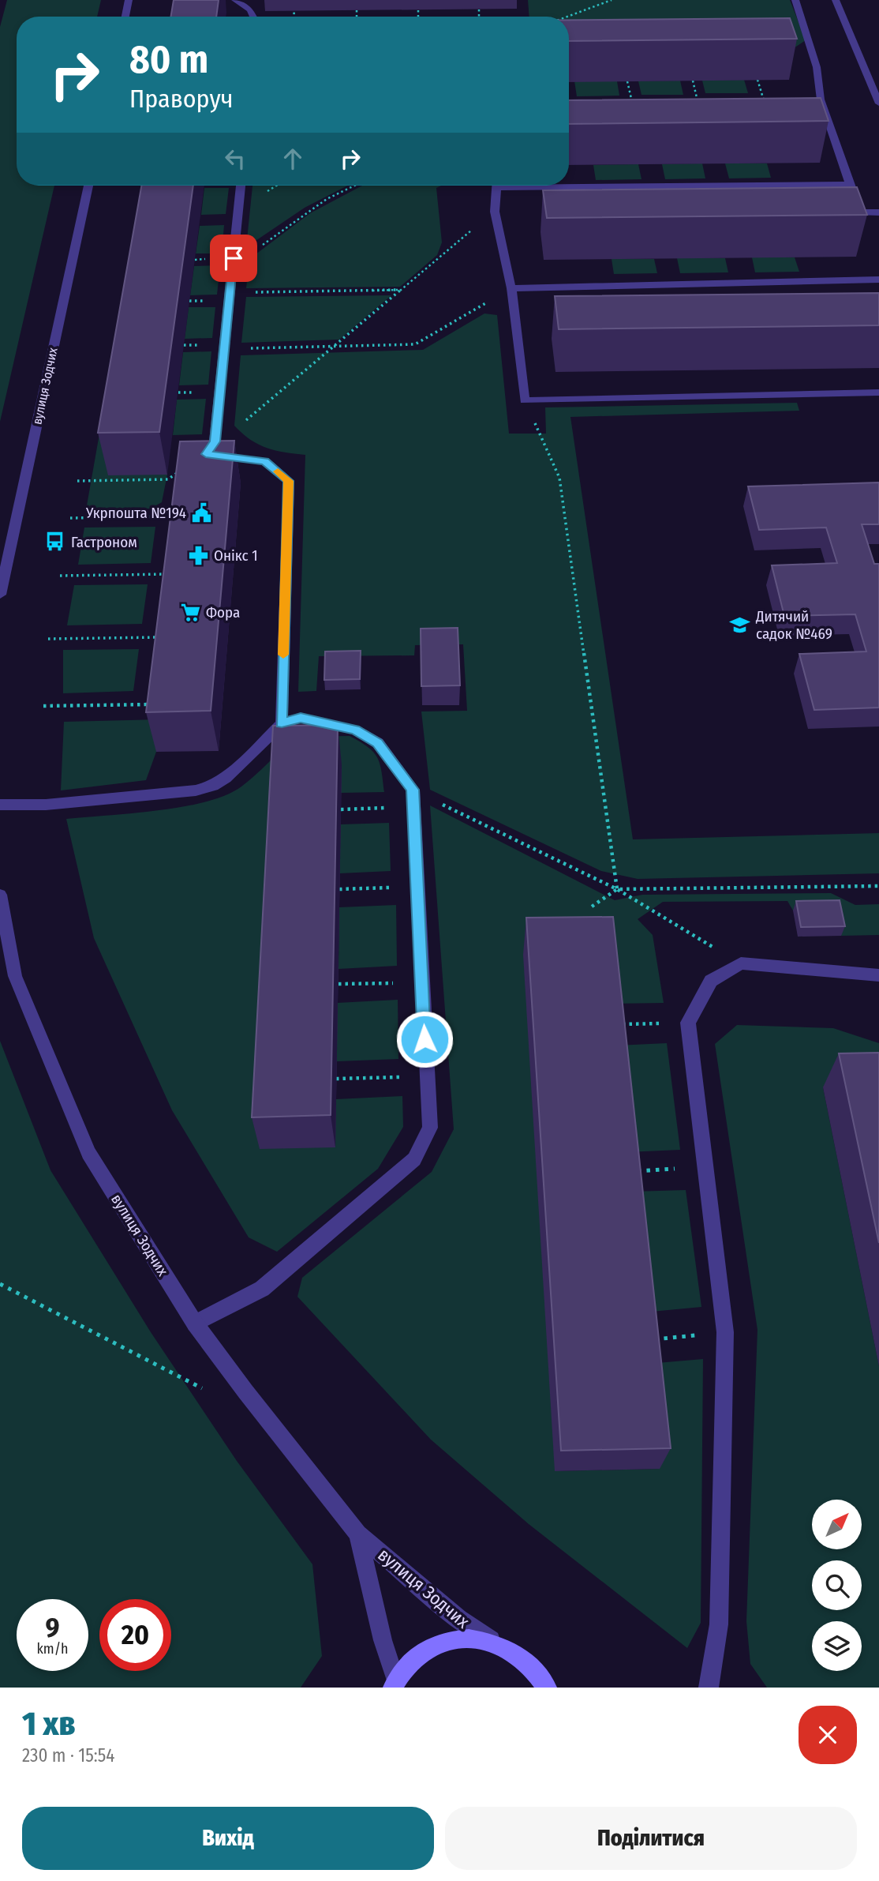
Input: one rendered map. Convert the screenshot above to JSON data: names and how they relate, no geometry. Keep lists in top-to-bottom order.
{
  "streets": {
    "street": ["вулиця Зодчих"]
  },
  "places": {
    "public building": ["Укрпошта №194"],
    "bus stop": ["Гастроном"],
    "pharmacy": ["Онікс 1"],
    "supermarket": ["Фора"],
    "school or university": ["Дитячий садок №469"]
  },
  "north": "top right",
  "page": {
    "turn": ["80 m", "Праворуч"],
    "speed": "9 km/h",
    "limit": "20",
    "heading": ["1 хв", "230 m · 15:54"],
    "buttons": ["Вихід", "Поділитися"]
  }
}
